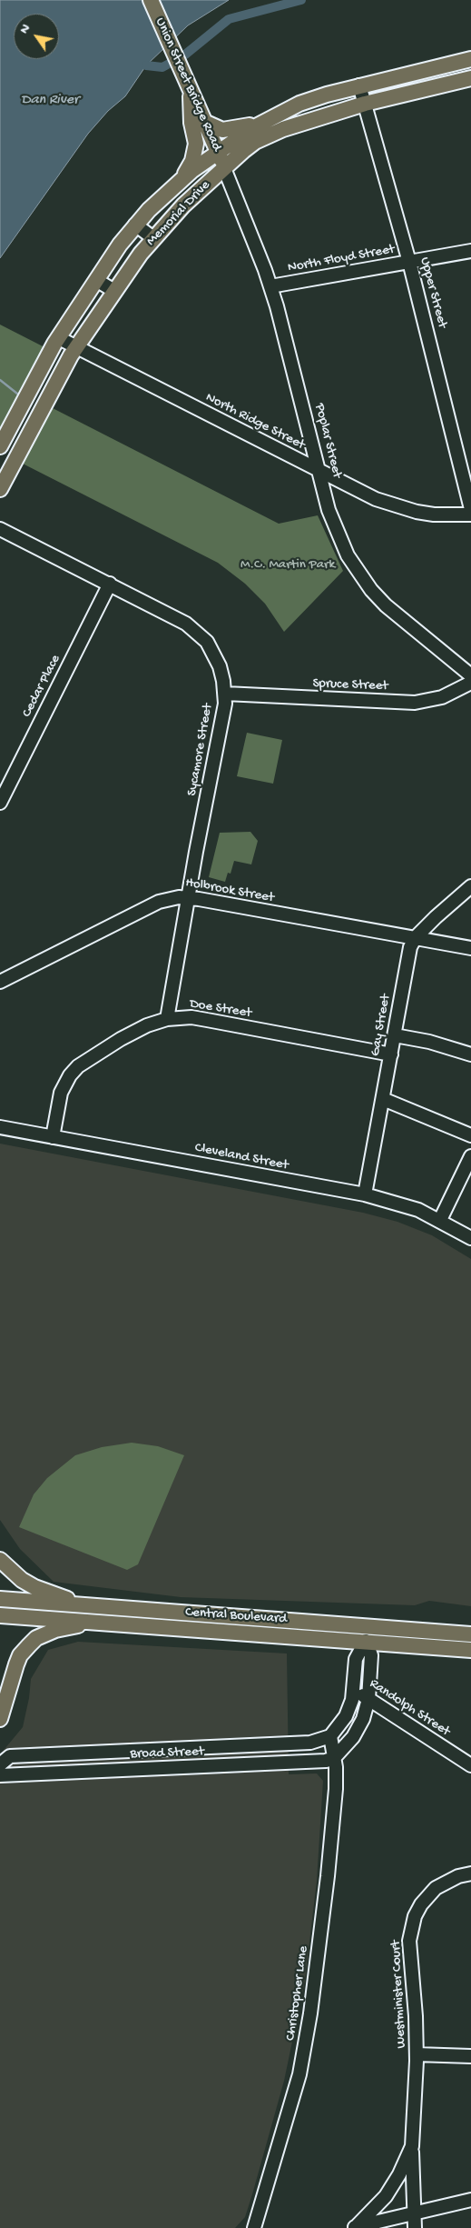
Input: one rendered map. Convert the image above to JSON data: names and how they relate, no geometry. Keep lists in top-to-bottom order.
{
  "streets": {
    "main road": ["Union Street Bridge Road", "Memorial Drive", "Central Boulevard"],
    "street": [
      "North Floyd Street",
      "Upper Street",
      "North Ridge Street",
      "Poplar Street",
      "Spruce Street",
      "Cedar Place",
      "Sycamore Street",
      "Holbrook Street",
      "Doe Street",
      "Gay Street",
      "Cleveland Street",
      "Randolph Street",
      "Broad Street",
      "Christopher Lane",
      "Westminister Court"
    ]
  },
  "crossings": [
    ["Union Street Bridge Road", "Memorial Drive"],
    ["Union Street Bridge Road", "Poplar Street"],
    ["Memorial Drive", "Upper Street"],
    ["Memorial Drive", "North Ridge Street"],
    ["Memorial Drive", "Poplar Street"],
    ["North Floyd Street", "Upper Street"],
    ["North Floyd Street", "Poplar Street"],
    ["North Ridge Street", "Poplar Street"],
    ["Spruce Street", "Sycamore Street"],
    ["Cedar Place", "Sycamore Street"],
    ["Sycamore Street", "Holbrook Street"],
    ["Sycamore Street", "Doe Street"],
    ["Holbrook Street", "Gay Street"],
    ["Doe Street", "Gay Street"],
    ["Doe Street", "Cleveland Street"],
    ["Gay Street", "Cleveland Street"],
    ["Broad Street", "Christopher Lane"]
  ],
  "water": ["Dan River"],
  "parks": ["M.C. Martin Park"],
  "north": "top left"
}
